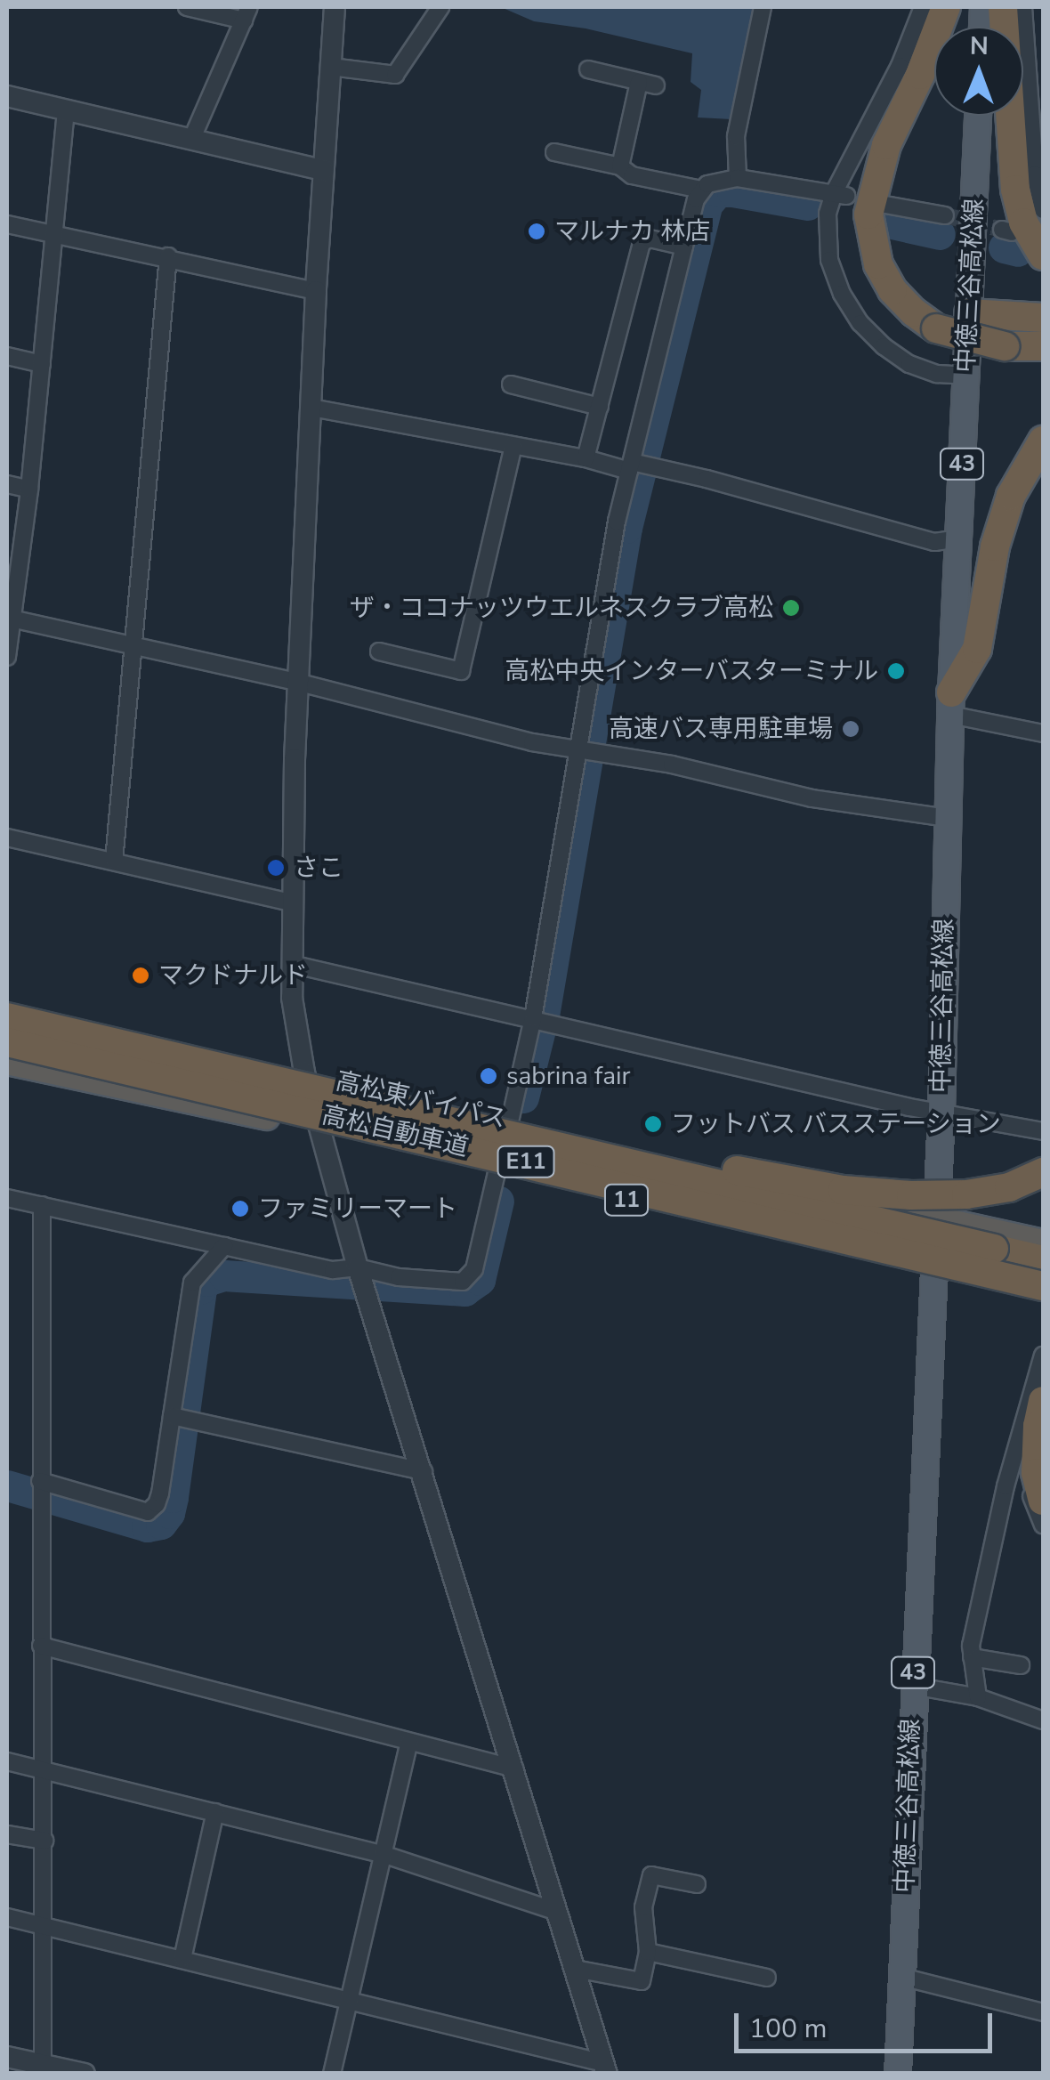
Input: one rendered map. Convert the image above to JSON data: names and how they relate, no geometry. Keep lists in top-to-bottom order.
{
  "streets": {
    "highway": [
      "高松東バイパス",
      "高松自動車道",
      "E11",
      "11"
    ],
    "main road": ["中徳三谷高松線", "43"]
  },
  "crossings": [
    ["中徳三谷高松線", "高松東バイパス"]
  ],
  "places": [
    "マルナカ 林店",
    "ザ・ココナッツウエルネスクラブ高松",
    "高松中央インターバスターミナル",
    "高速バス専用駐車場",
    "さこ",
    "マクドナルド",
    "sabrina fair",
    "フットバス バスステーション",
    "ファミリーマート"
  ],
  "scale_bar": "100 m",
  "north": "top"
}
